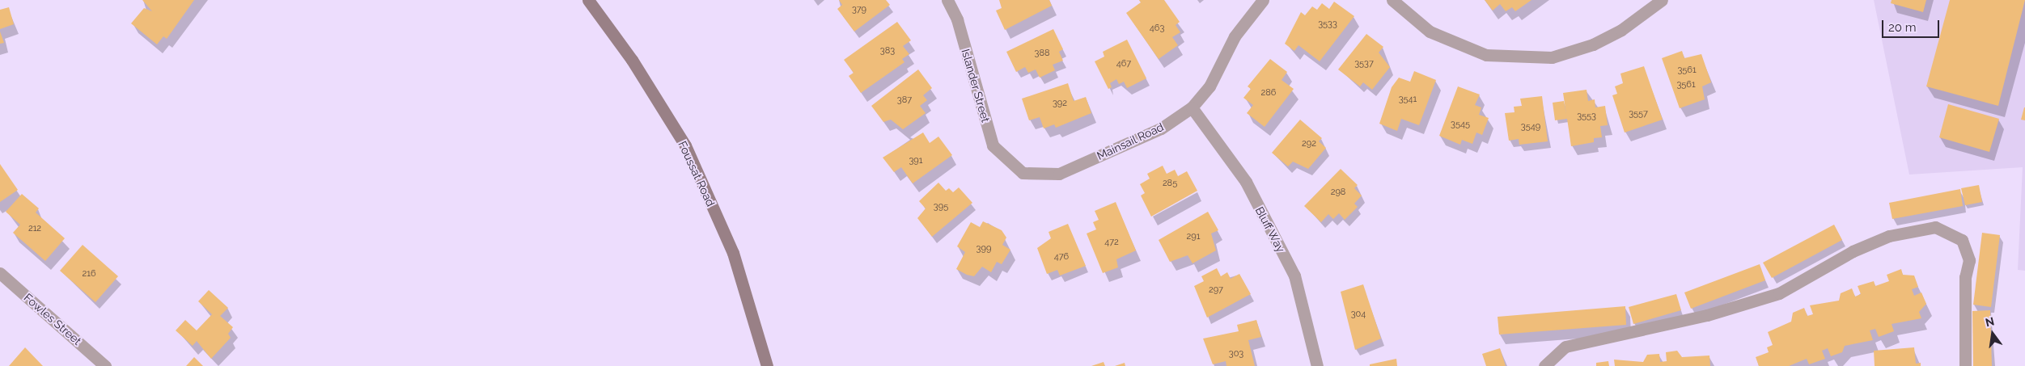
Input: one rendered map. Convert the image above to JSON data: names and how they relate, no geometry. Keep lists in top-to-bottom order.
{
  "streets": {
    "main road": ["Foussat Road"],
    "street": [
      "Islander Street",
      "Mainsail Road",
      "Bluff Way",
      "Fowles Street"
    ]
  },
  "crossings": [
    ["Islander Street", "Mainsail Road"],
    ["Mainsail Road", "Bluff Way"]
  ],
  "house_numbers": [
    "379",
    "3533",
    "463",
    "383",
    "388",
    "467",
    "3537",
    "3561",
    "3561",
    "286",
    "3541",
    "387",
    "392",
    "3557",
    "3553",
    "3545",
    "3549",
    "292",
    "391",
    "285",
    "298",
    "395",
    "212",
    "291",
    "472",
    "399",
    "476",
    "216",
    "297",
    "304",
    "303"
  ],
  "scale_bar": "20 m",
  "north": "top"
}
